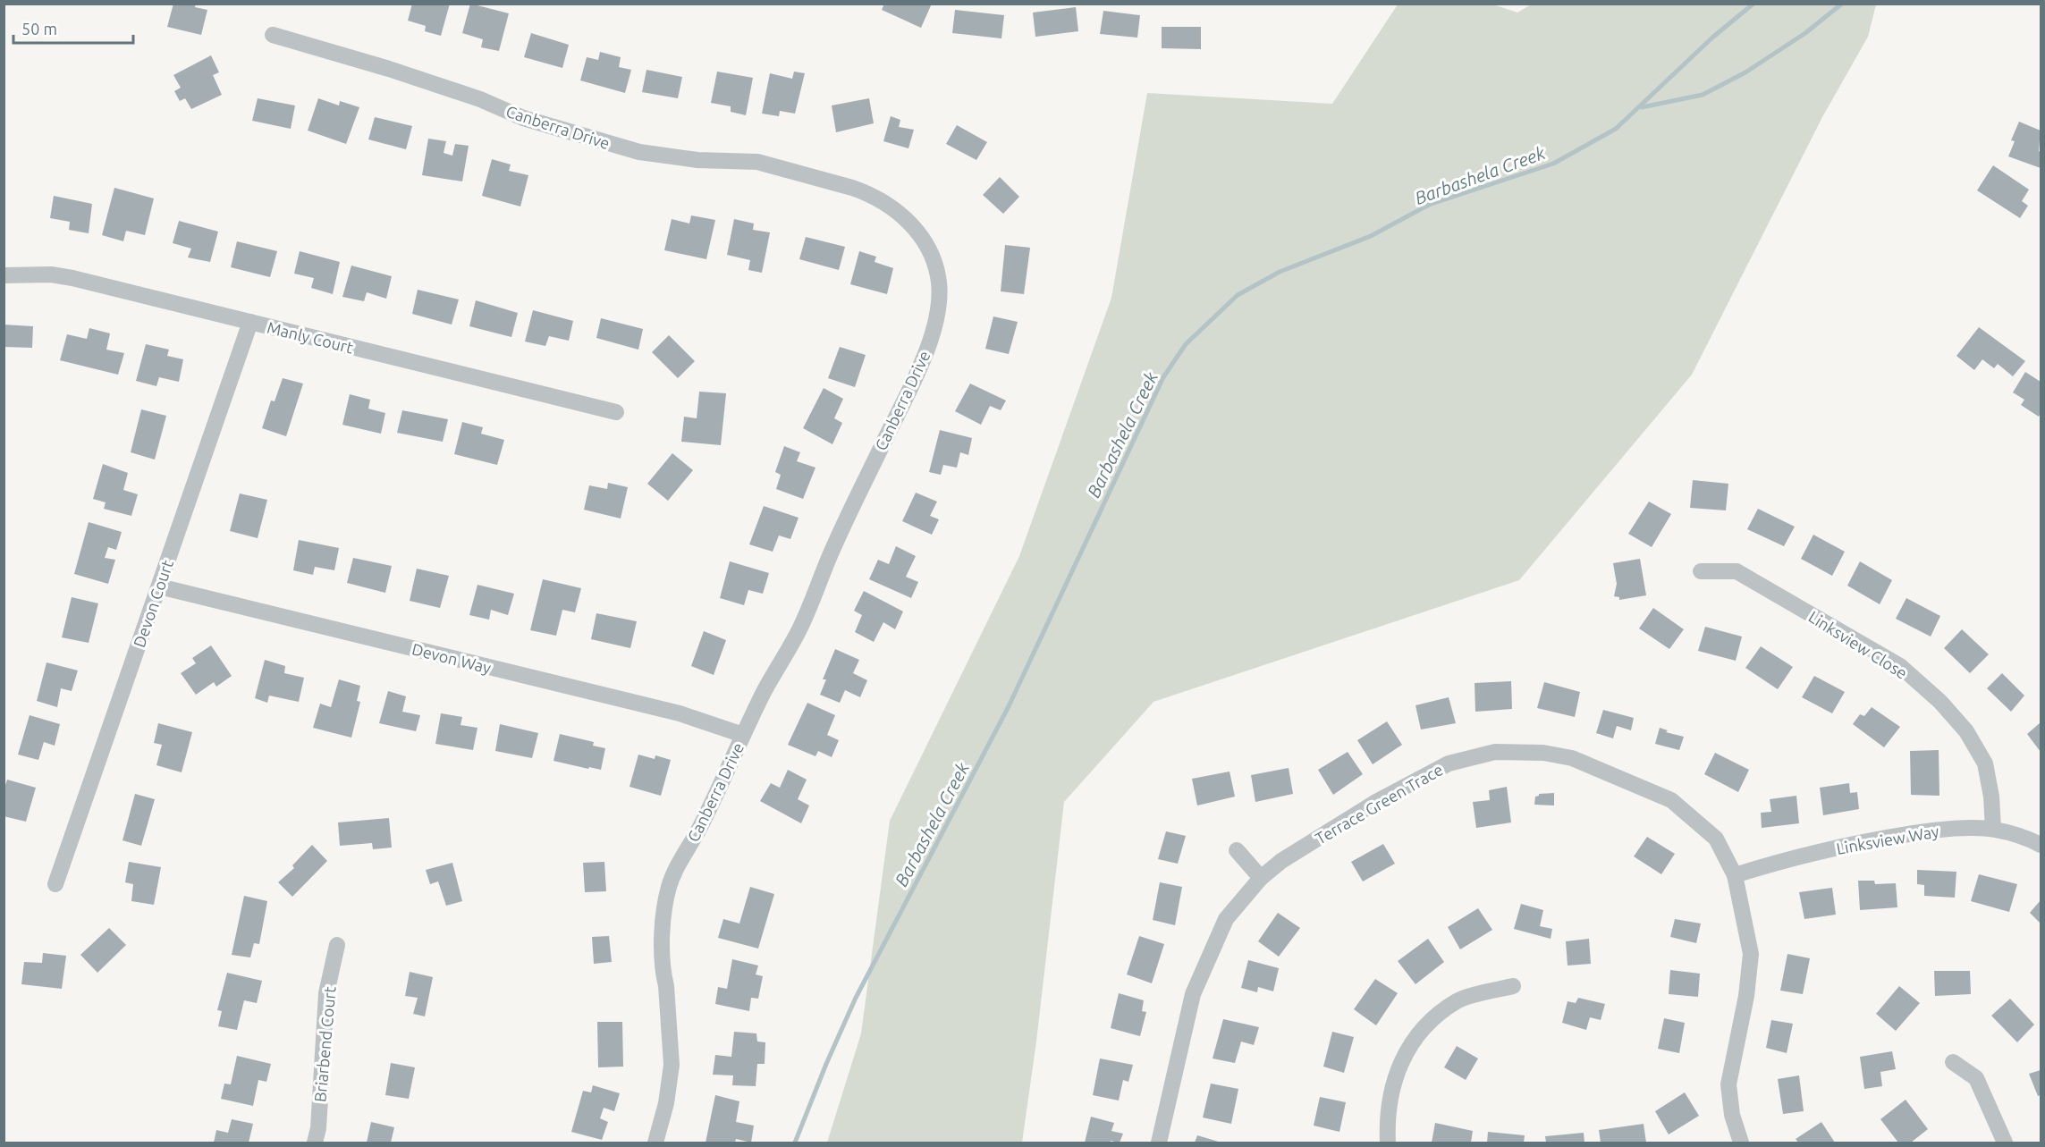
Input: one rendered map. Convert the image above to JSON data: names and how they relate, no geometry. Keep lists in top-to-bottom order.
{
  "streets": {
    "street": [
      "Canberra Drive",
      "Manly Court",
      "Devon Court",
      "Linksview Close",
      "Devon Way",
      "Terrace Green Trace",
      "Linksview Way",
      "Briarbend Court"
    ]
  },
  "crossings": [
    ["Canberra Drive", "Devon Way"],
    ["Manly Court", "Devon Court"],
    ["Devon Court", "Devon Way"],
    ["Linksview Close", "Linksview Way"],
    ["Terrace Green Trace", "Linksview Way"]
  ],
  "water": ["Barbashela Creek"],
  "scale_bar": "50 m"
}
